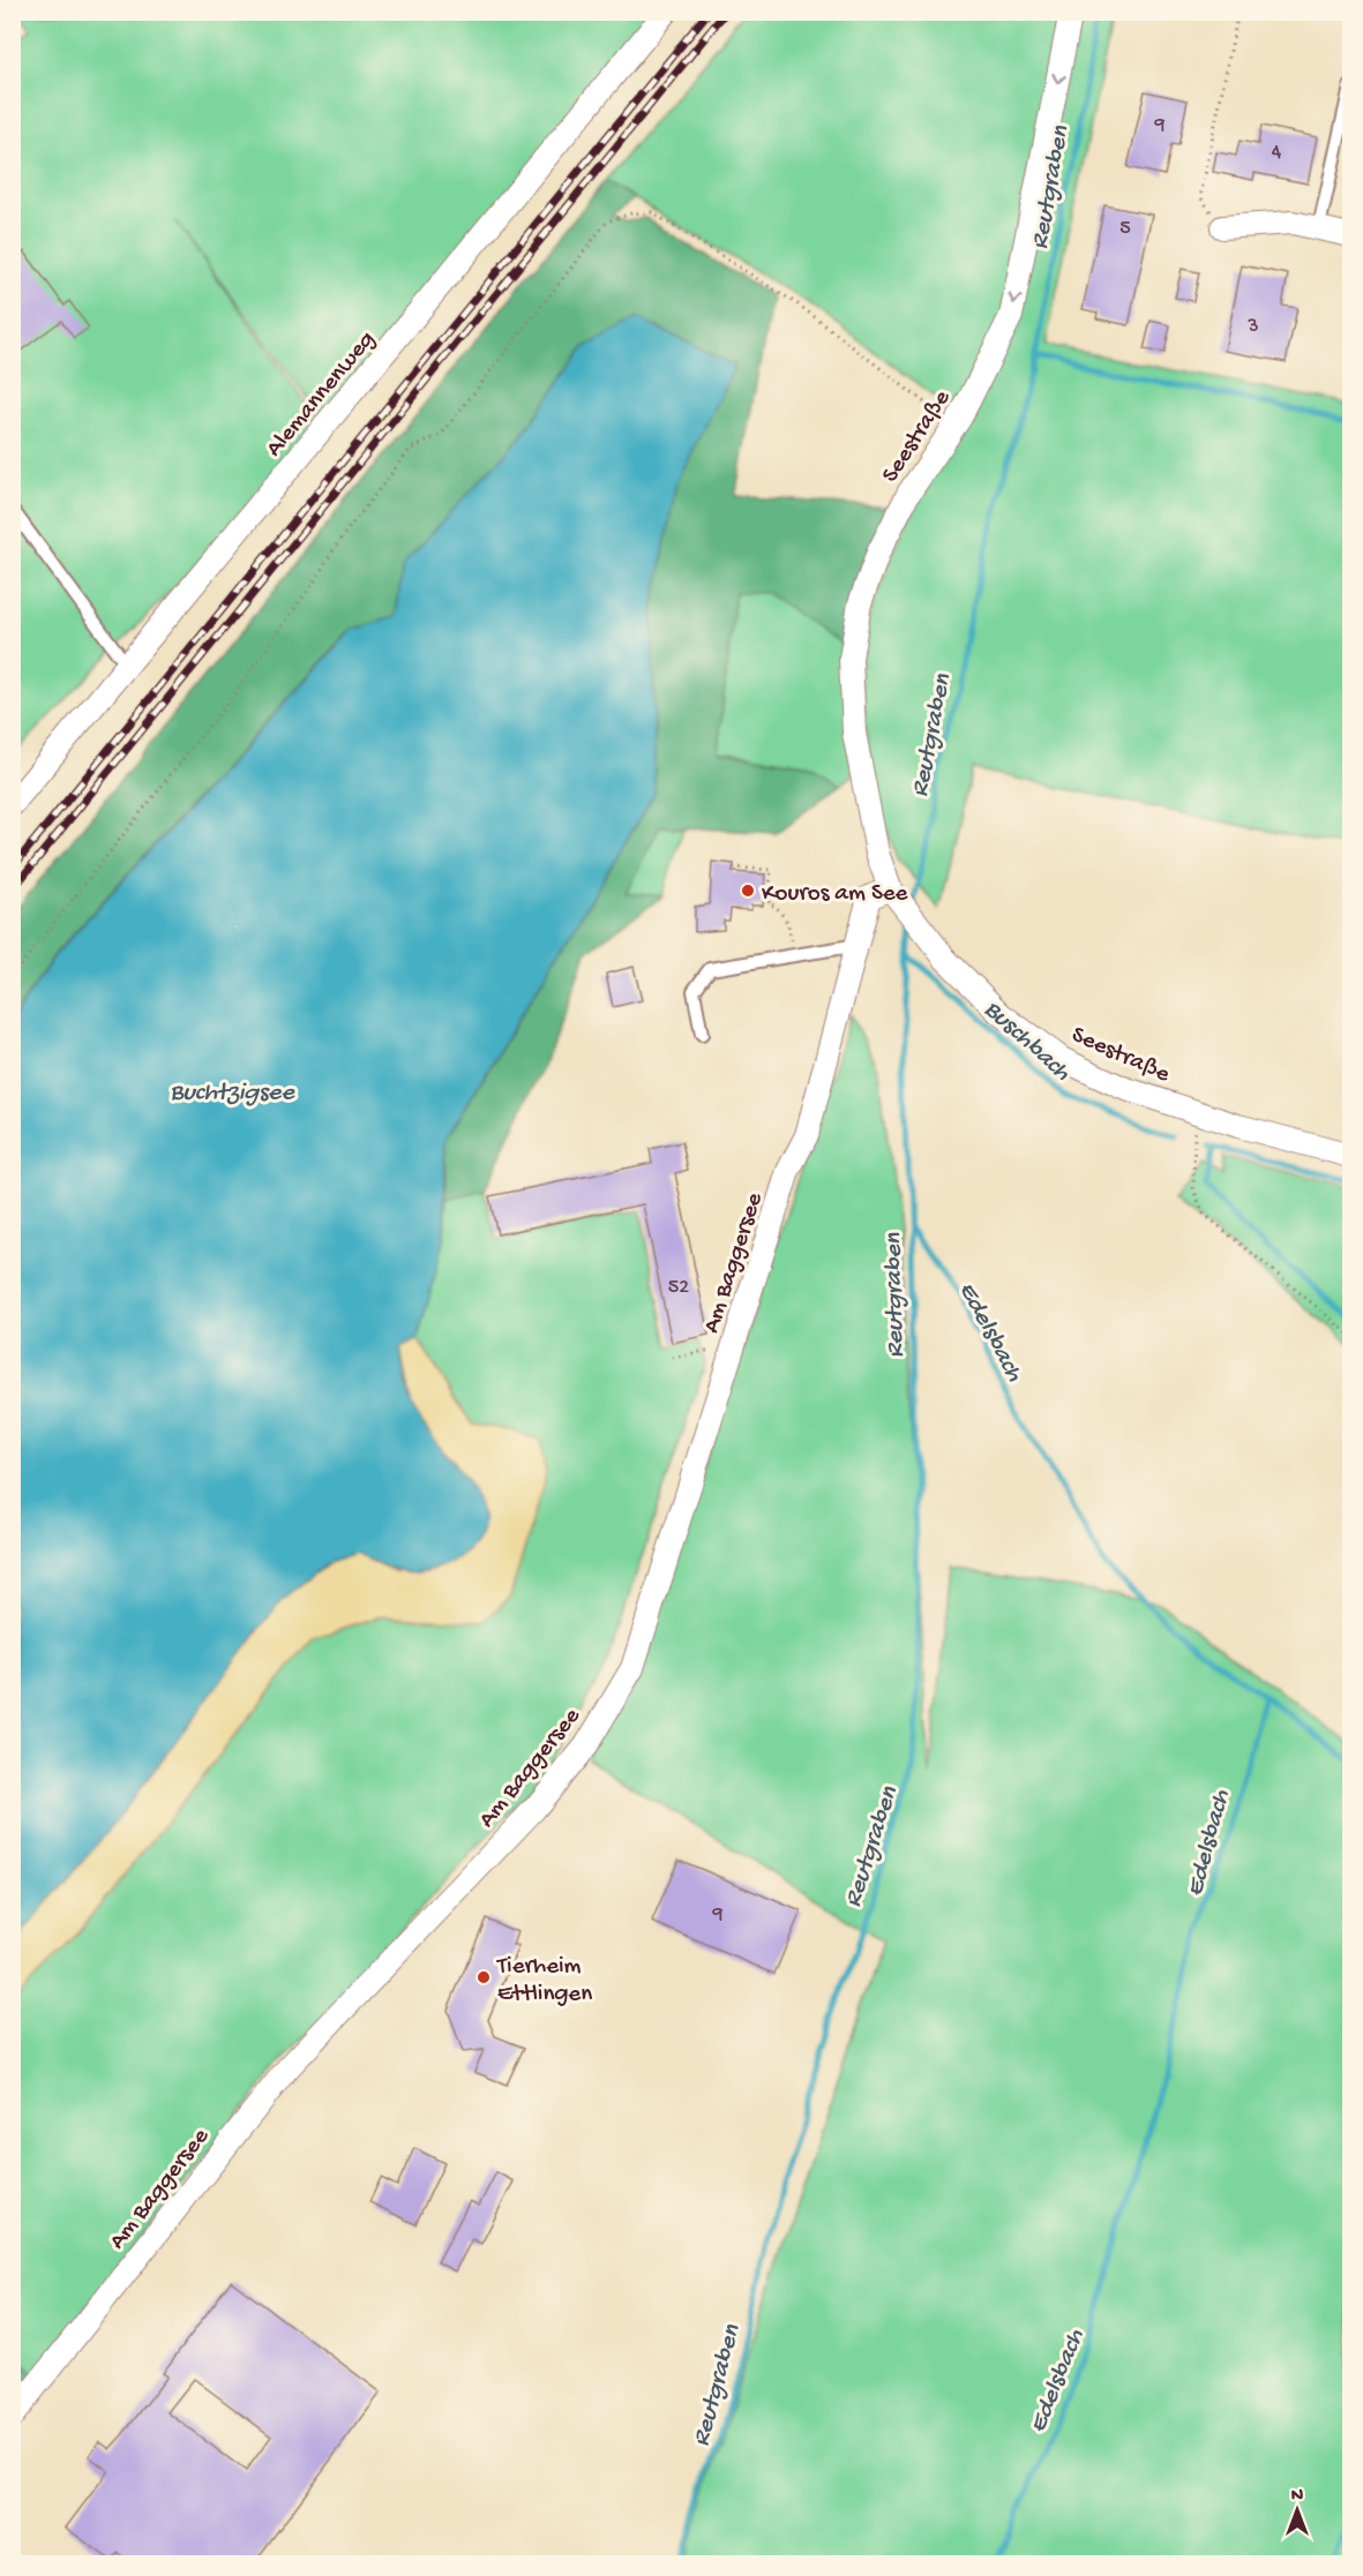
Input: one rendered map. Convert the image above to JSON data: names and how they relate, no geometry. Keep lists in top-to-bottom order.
{
  "streets": {
    "street": ["Alemannenweg", "Seestraße", "Am Baggersee"]
  },
  "water": [
    "Reutgraben",
    "Buschbach",
    "Buchtzigsee",
    "Edelsbach"
  ],
  "places": ["Kouros am See", "Tierheim Ettlingen"],
  "house_numbers": [
    "9",
    "4",
    "5",
    "3",
    "52",
    "9"
  ],
  "north": "top"
}
